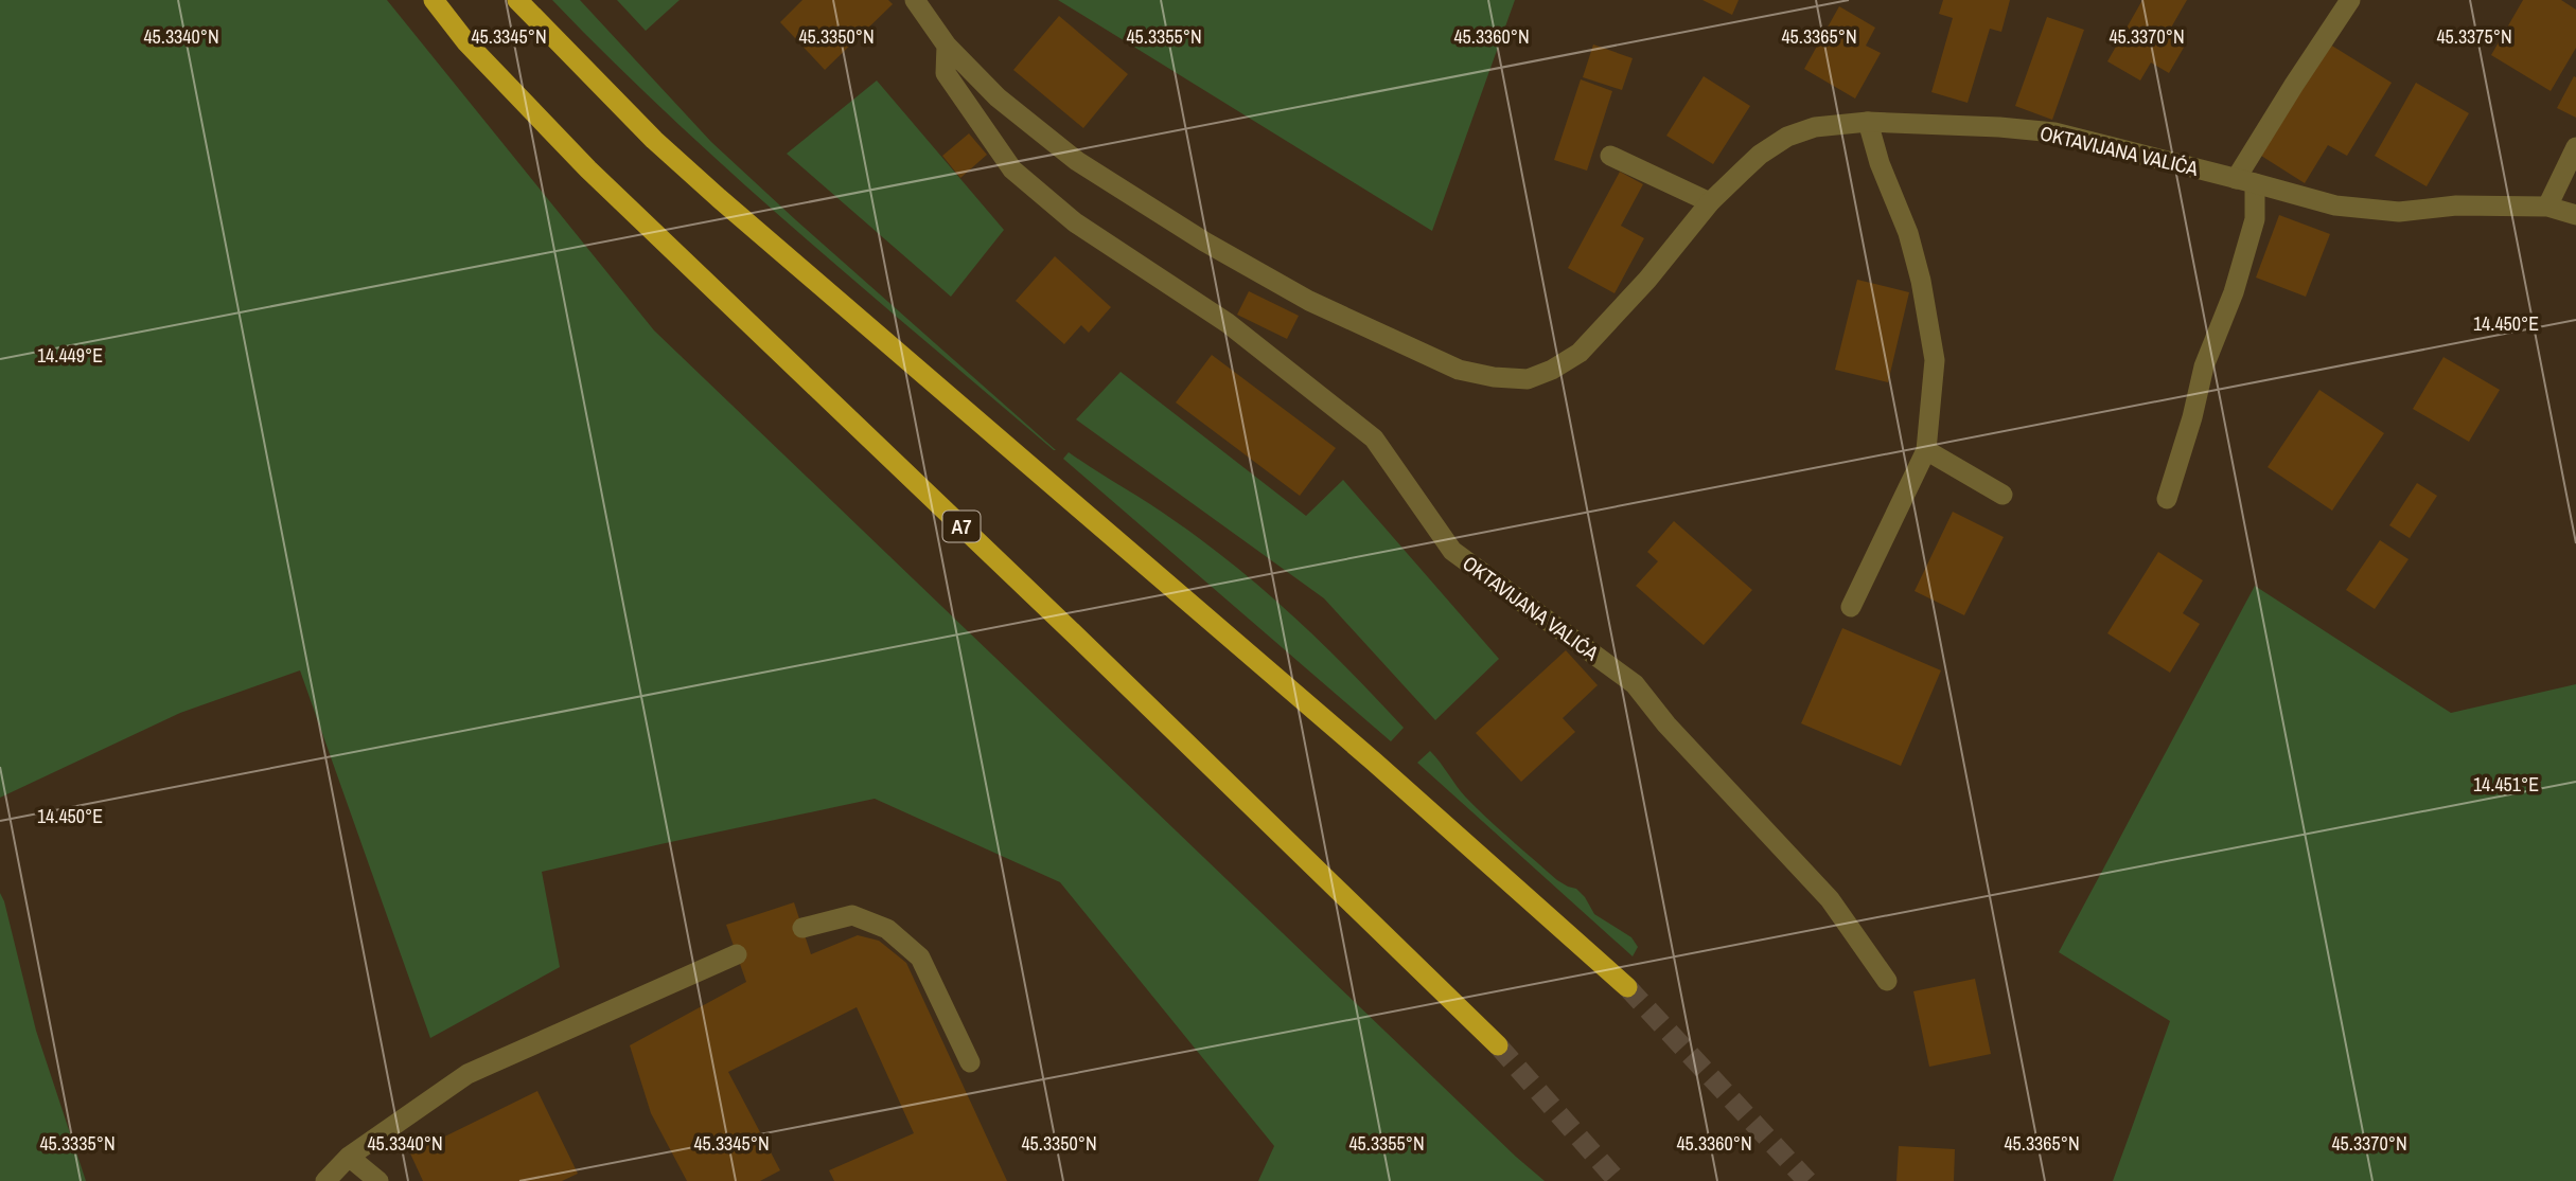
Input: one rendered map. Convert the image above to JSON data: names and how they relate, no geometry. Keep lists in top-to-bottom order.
{
  "streets": {
    "highway": ["A7"],
    "street": ["OKTAVIJANA VALIĆA"]
  },
  "coordinates": [
    "45.3340°N",
    "45.3345°N",
    "45.3350°N",
    "45.3355°N",
    "45.3360°N",
    "45.3370°N",
    "45.3375°N",
    "45.3365°N",
    "14.450°E",
    "14.449°E",
    "14.451°E",
    "45.3335°N"
  ]
}
